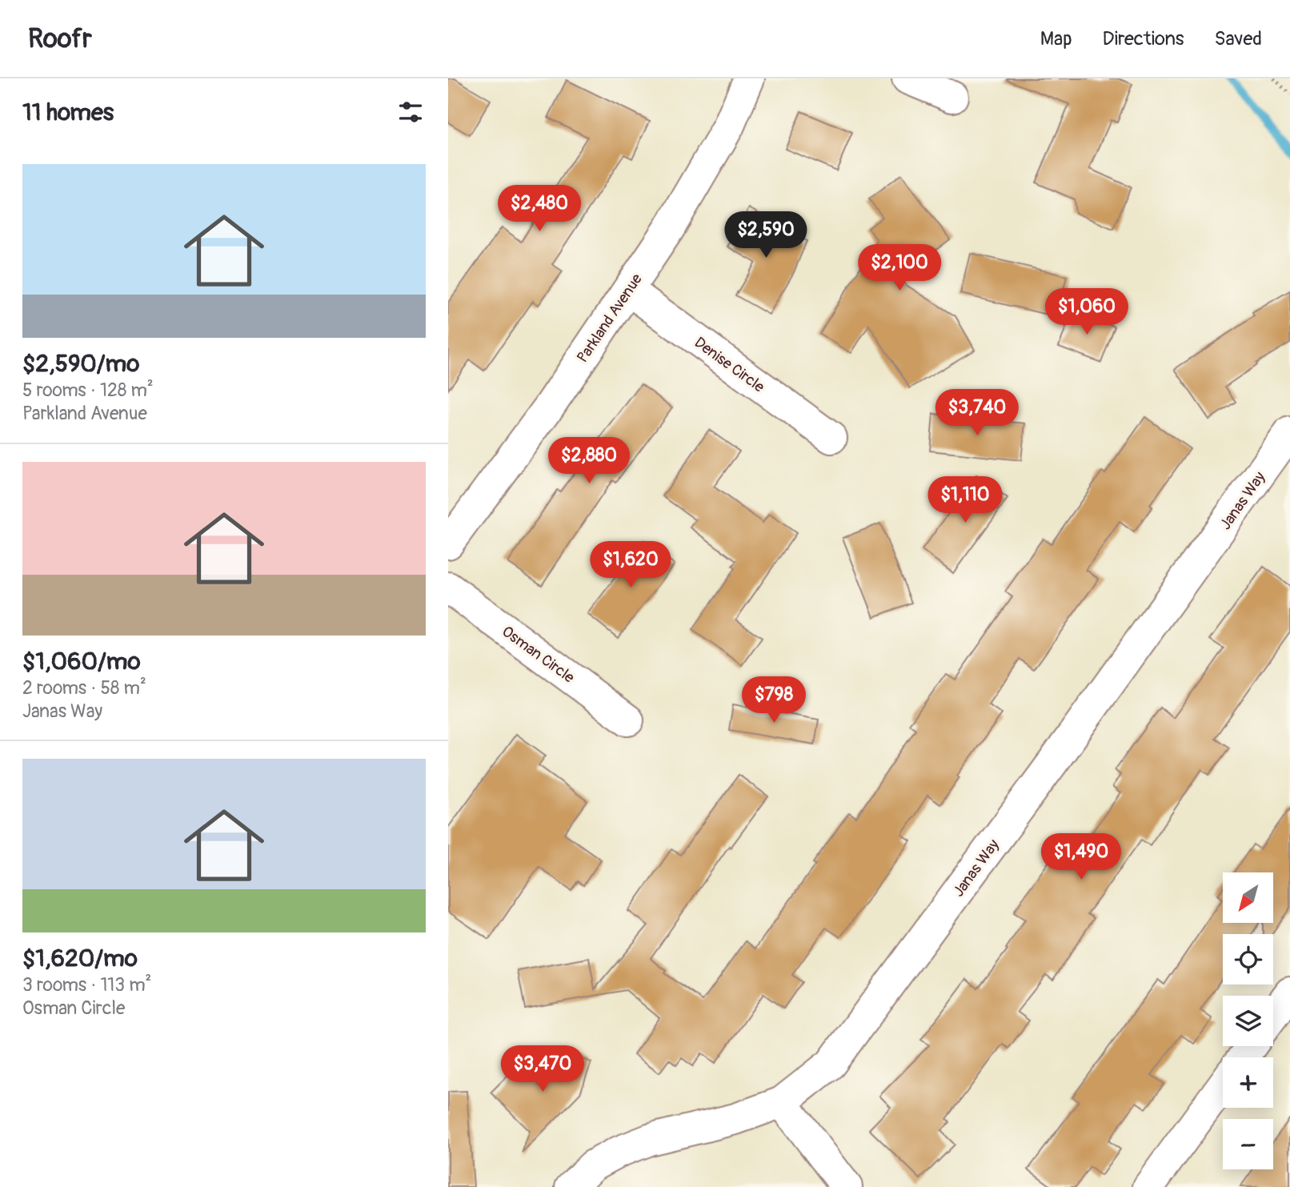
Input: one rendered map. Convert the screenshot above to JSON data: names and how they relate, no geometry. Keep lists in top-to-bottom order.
{
  "streets": {
    "street": [
      "Parkland Avenue",
      "Denise Circle",
      "Janas Way",
      "Osman Circle"
    ]
  },
  "crossings": [
    ["Parkland Avenue", "Denise Circle"]
  ],
  "north": "bottom left",
  "page": {
    "header": "Roofr",
    "nav": ["Map", "Directions", "Saved"],
    "heading": "11 homes",
    "list": [
      {
        "name": "$2,590/mo",
        "note": "5 rooms · 128 m² · Parkland Avenue"
      },
      {
        "name": "$1,060/mo",
        "note": "2 rooms · 58 m² · Janas Way"
      },
      {
        "name": "$1,620/mo",
        "note": "3 rooms · 113 m² · Osman Circle"
      }
    ],
    "price": [
      "$2,480",
      "$2,590",
      "$2,100",
      "$1,060",
      "$3,740",
      "$2,880",
      "$1,110",
      "$1,620",
      "$798",
      "$1,490",
      "$3,470"
    ],
    "map_buttons": ["+", "−"]
  }
}
